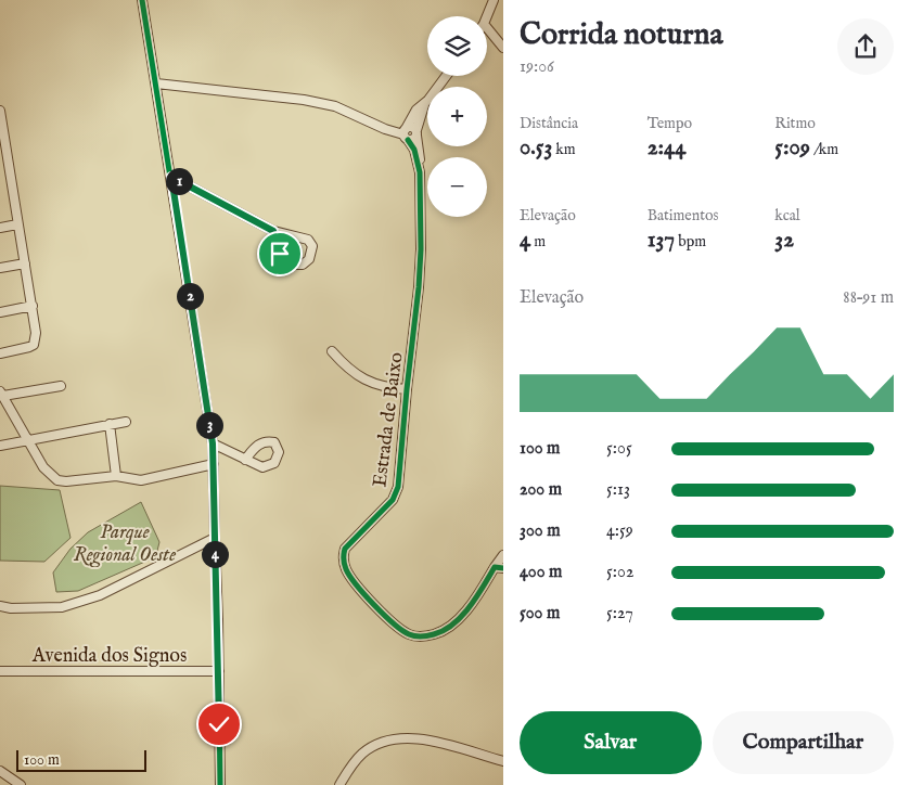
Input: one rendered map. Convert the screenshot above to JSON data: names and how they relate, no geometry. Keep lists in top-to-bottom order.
{
  "streets": {
    "street": ["Estrada de Baixo", "Avenida dos Signos"]
  },
  "parks": ["Parque Regional Oeste"],
  "scale_bar": "100 m",
  "page": {
    "heading": ["Corrida noturna", "19:06"],
    "map_buttons": ["+", "−"],
    "stats": [
      ["Distância", "0.53 km"],
      ["Tempo", "2:44"],
      ["Ritmo", "5:09 /km"],
      ["Elevação", "4 m"],
      ["Batimentos", "137 bpm"],
      ["kcal", "32"]
    ],
    "pins": [
      "1",
      "2",
      "3",
      "4"
    ],
    "chart": ["Elevação", "88–91 m"],
    "list": [
      {
        "name": "100 m",
        "note": "5:05"
      },
      {
        "name": "200 m",
        "note": "5:13"
      },
      {
        "name": "300 m",
        "note": "4:59"
      },
      {
        "name": "400 m",
        "note": "5:02"
      },
      {
        "name": "500 m",
        "note": "5:27"
      }
    ],
    "buttons": ["Salvar", "Compartilhar"],
    "scale": "100 m"
  }
}
